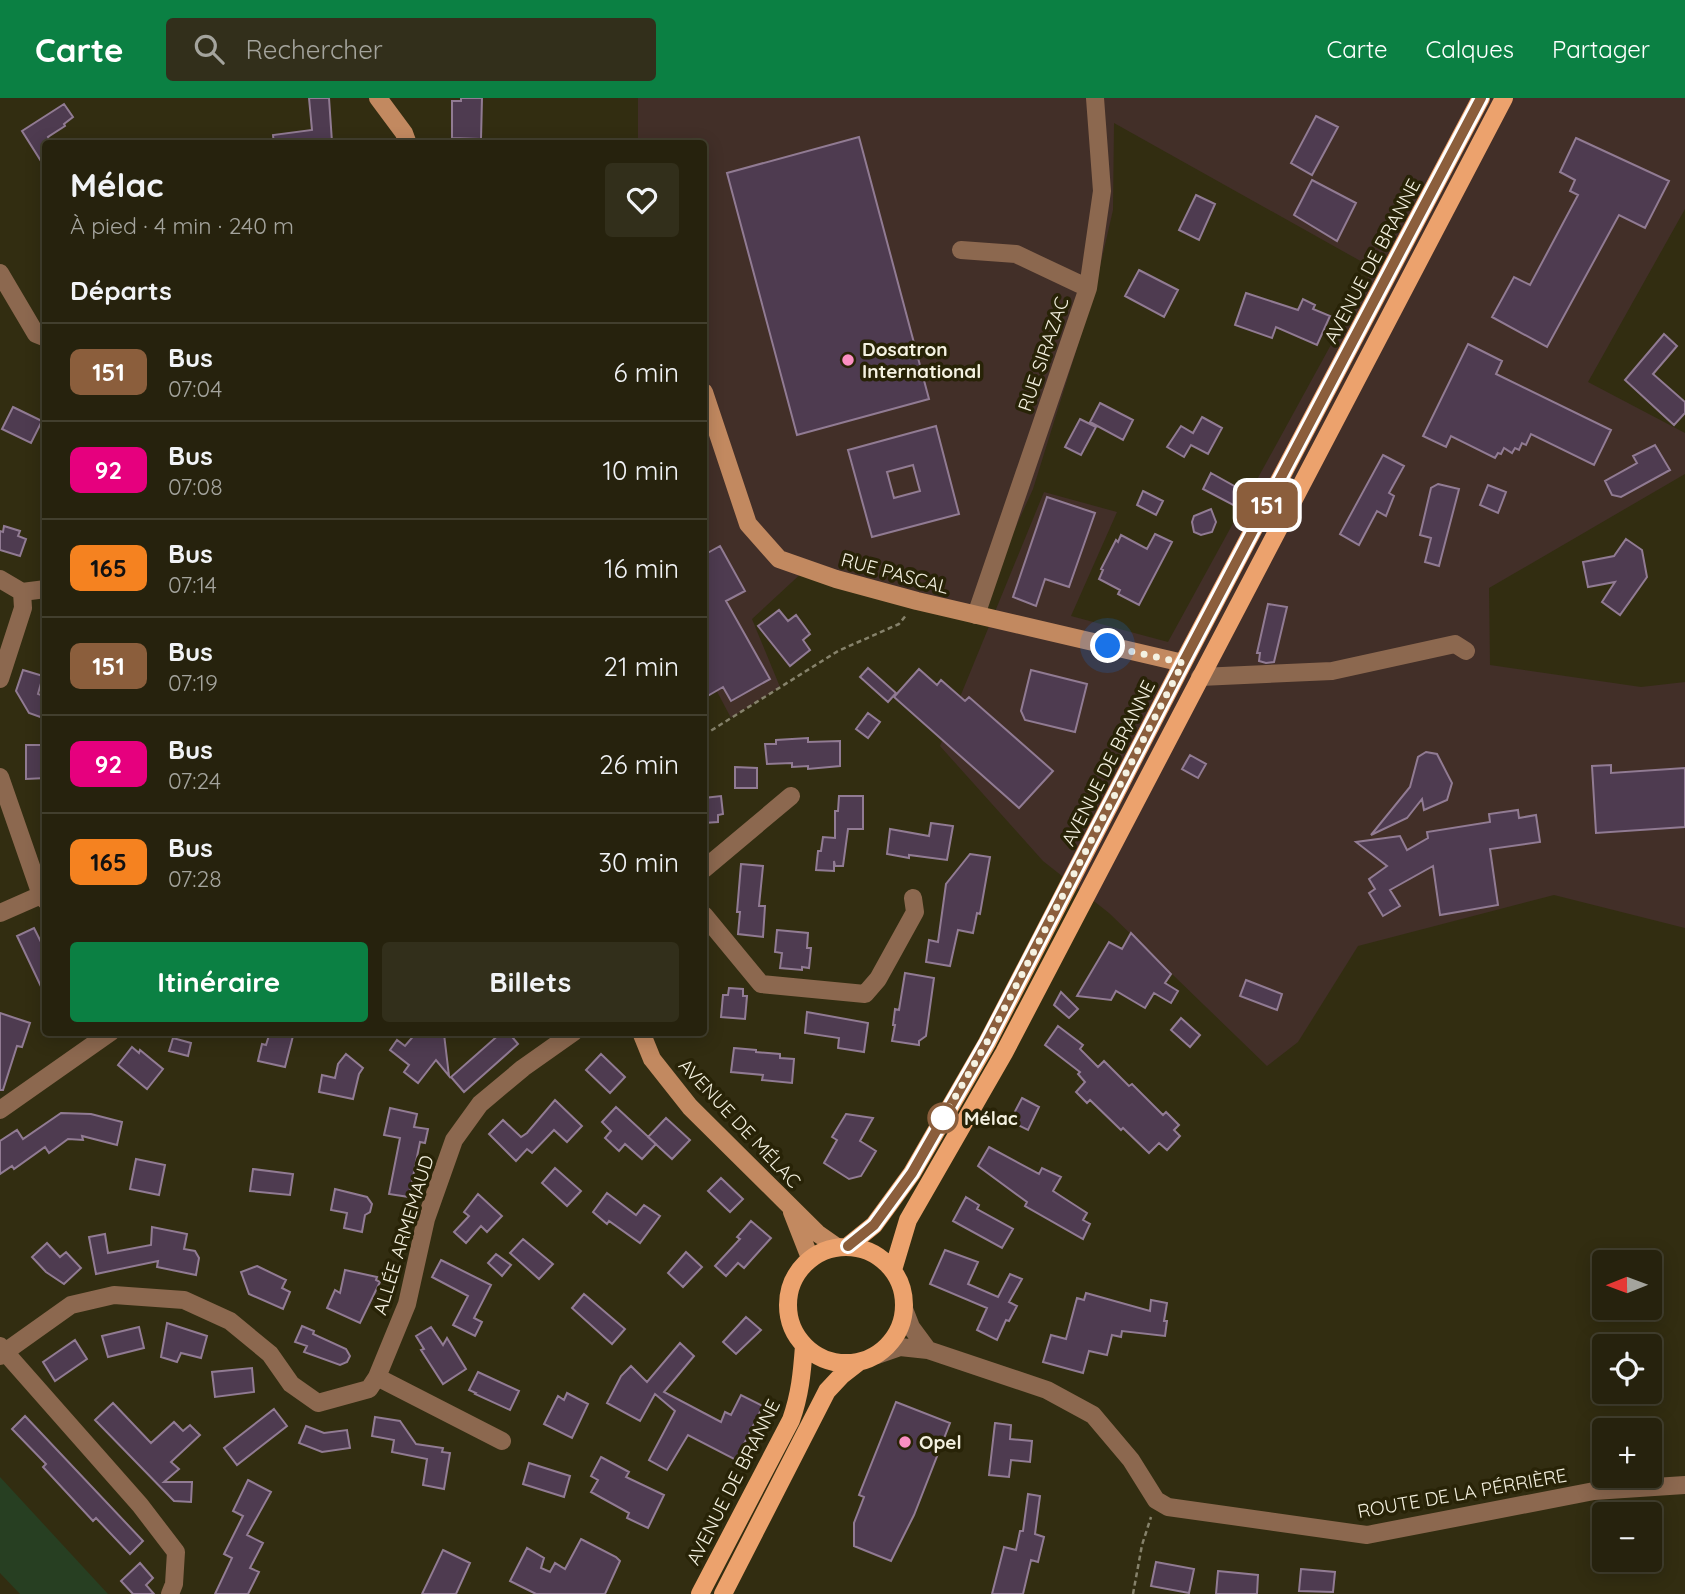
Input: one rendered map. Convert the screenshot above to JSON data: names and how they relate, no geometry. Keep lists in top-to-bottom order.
{
  "streets": {
    "main road": ["AVENUE DE BRANNE"],
    "street": [
      "RUE SIRAZAC",
      "RUE PASCAL",
      "AVENUE DE MÉLAC",
      "ALLÉE ARMEMAUD",
      "ROUTE DE LA PÉRRIÈRE"
    ]
  },
  "crossings": [
    ["AVENUE DE BRANNE", "RUE PASCAL"],
    ["AVENUE DE BRANNE", "AVENUE DE MÉLAC"],
    ["RUE SIRAZAC", "RUE PASCAL"]
  ],
  "places": ["Dosatron International", "Mélac", "Opel"],
  "lines": ["bus line 151"],
  "north": "left",
  "page": {
    "header": "Carte",
    "search": "Rechercher",
    "nav": ["Carte", "Calques", "Partager"],
    "on_map": "151",
    "heading": [
      ["Mélac", "À pied · 4 min · 240 m"],
      "Départs"
    ],
    "list": [
      {
        "mark": "151",
        "name": "Bus",
        "note": "07:04",
        "value": "6 min"
      },
      {
        "mark": "92",
        "name": "Bus",
        "note": "07:08",
        "value": "10 min"
      },
      {
        "mark": "165",
        "name": "Bus",
        "note": "07:14",
        "value": "16 min"
      },
      {
        "mark": "151",
        "name": "Bus",
        "note": "07:19",
        "value": "21 min"
      },
      {
        "mark": "92",
        "name": "Bus",
        "note": "07:24",
        "value": "26 min"
      },
      {
        "mark": "165",
        "name": "Bus",
        "note": "07:28",
        "value": "30 min"
      }
    ],
    "buttons": ["Itinéraire", "Billets"],
    "map_buttons": ["+", "−"]
  }
}
